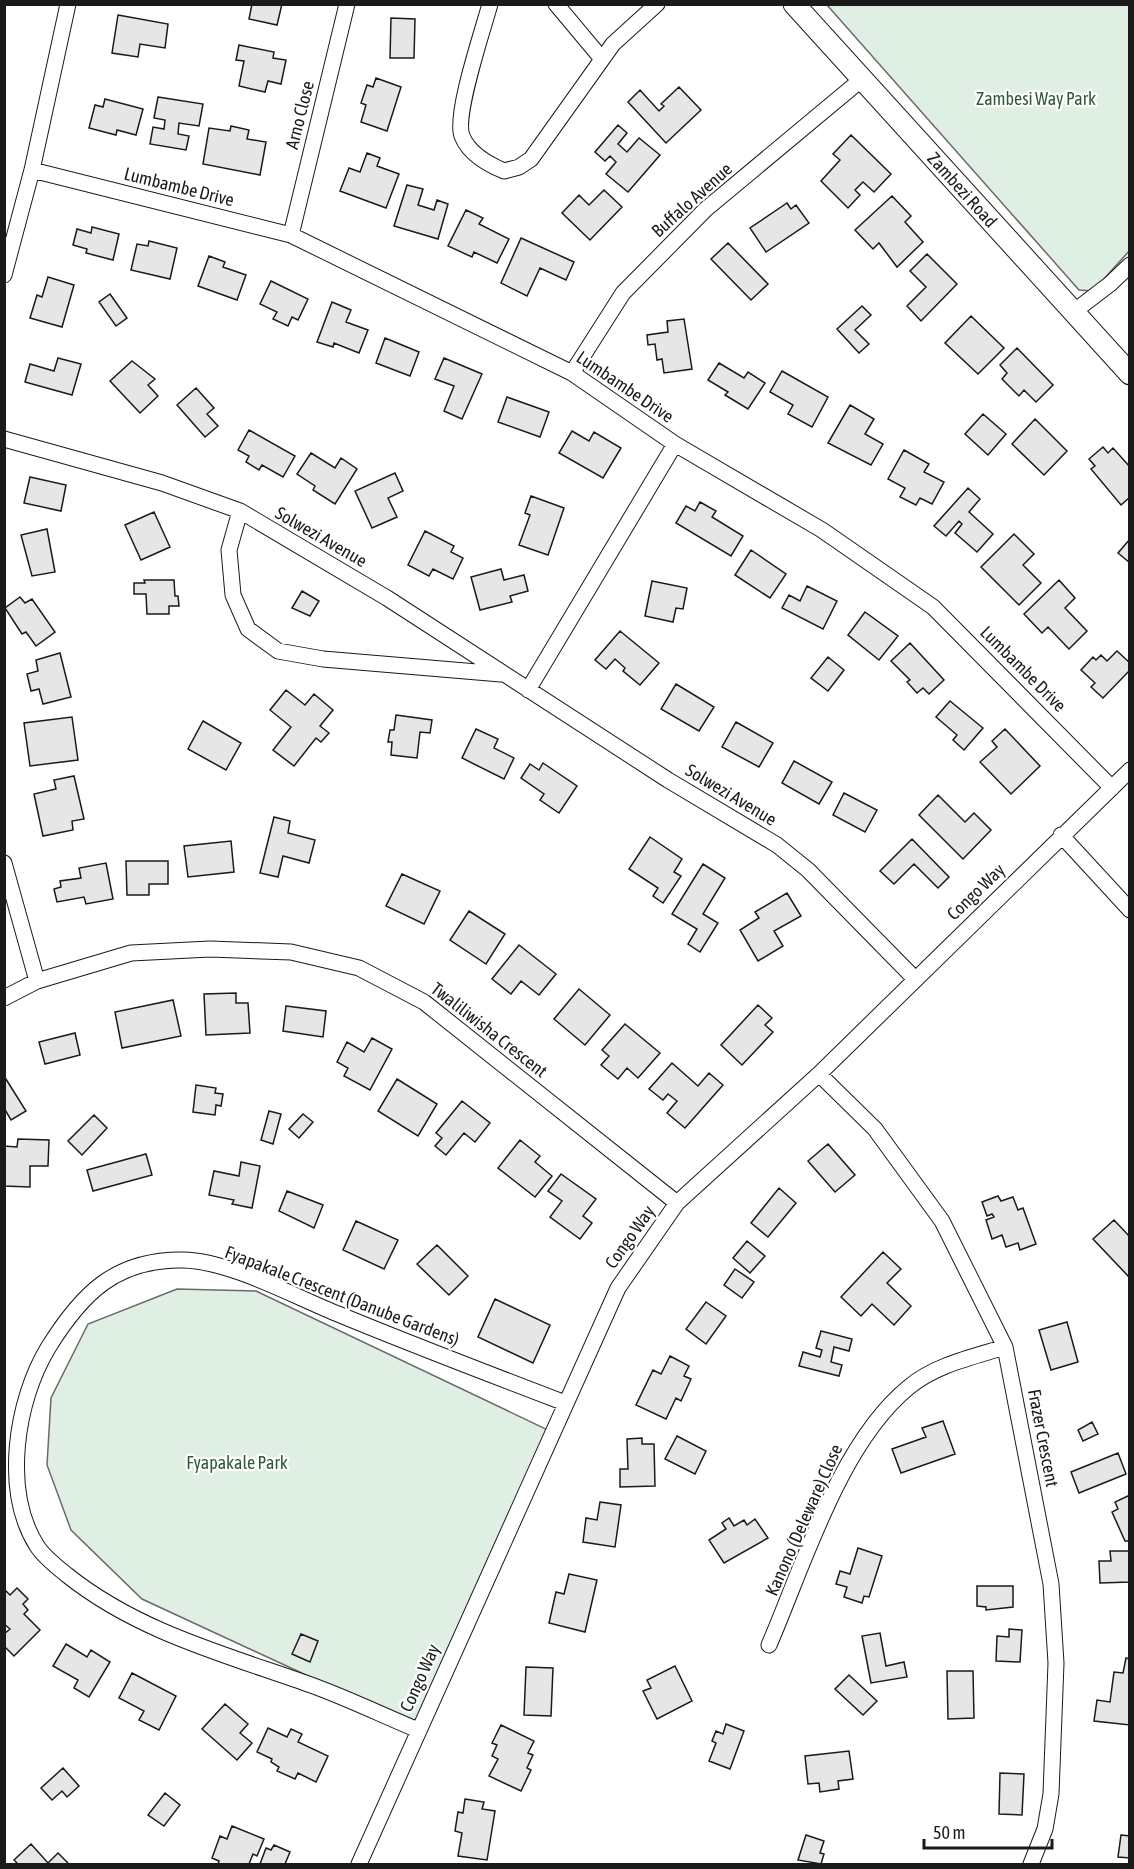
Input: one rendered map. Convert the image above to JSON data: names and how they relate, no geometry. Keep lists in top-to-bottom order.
{
  "streets": {
    "main road": ["Zambezi Road"],
    "street": [
      "Arno Close",
      "Lumbambe Drive",
      "Buffalo Avenue",
      "Solwezi Avenue",
      "Congo Way",
      "Twaliliwisha Crescent",
      "Fyapakale Crescent (Danube Gardens)",
      "Frazer Crescent",
      "Kanono (Deleware) Close"
    ]
  },
  "crossings": [
    ["Arno Close", "Lumbambe Drive"],
    ["Lumbambe Drive", "Buffalo Avenue"],
    ["Lumbambe Drive", "Congo Way"],
    ["Zambezi Road", "Buffalo Avenue"],
    ["Solwezi Avenue", "Congo Way"],
    ["Congo Way", "Twaliliwisha Crescent"],
    ["Congo Way", "Fyapakale Crescent (Danube Gardens)"],
    ["Congo Way", "Frazer Crescent"],
    ["Frazer Crescent", "Kanono (Deleware) Close"]
  ],
  "parks": ["Zambesi Way Park", "Fyapakale Park"],
  "scale_bar": "50 m"
}
